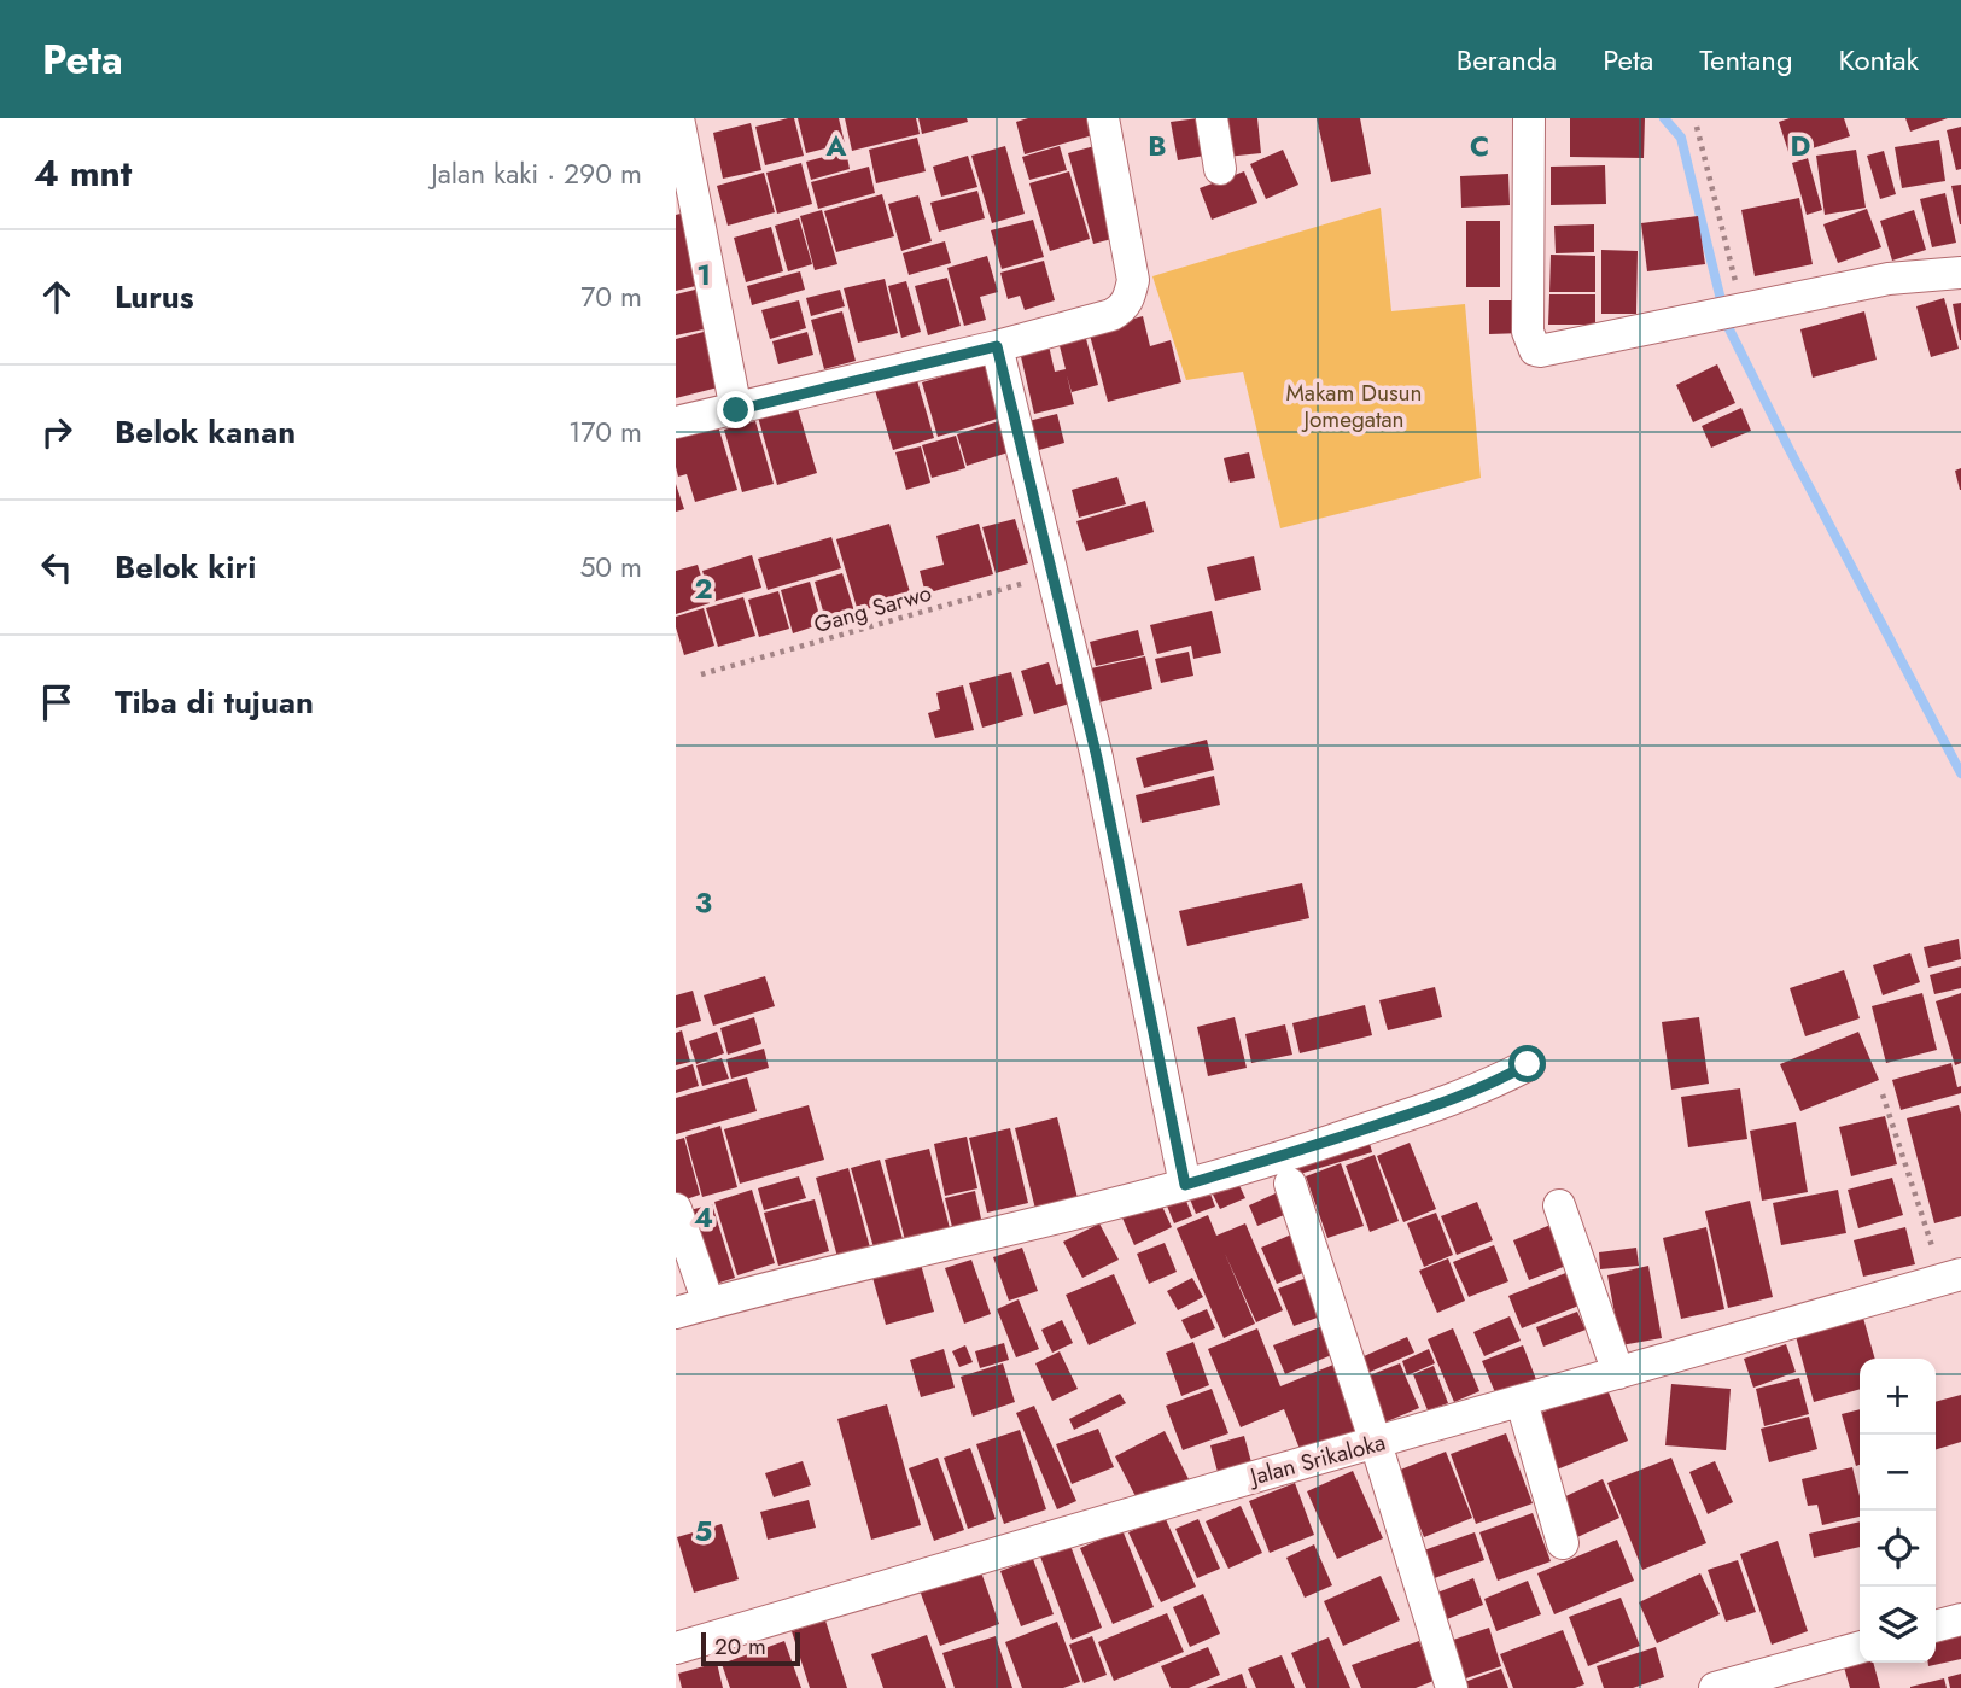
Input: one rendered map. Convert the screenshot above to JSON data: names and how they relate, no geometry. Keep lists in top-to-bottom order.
{
  "streets": {
    "street": ["Jalan Srikaloka"],
    "path": ["Gang Sarwo"]
  },
  "parks": ["Makam Dusun Jomegatan"],
  "scale_bar": "20 m",
  "page": {
    "header": "Peta",
    "nav": [
      "Beranda",
      "Peta",
      "Tentang",
      "Kontak"
    ],
    "heading": ["4 mnt", "Jalan kaki · 290 m"],
    "list": [
      ["Lurus", "70 m"],
      ["Belok kanan", "170 m"],
      ["Belok kiri", "50 m"],
      "Tiba di tujuan"
    ],
    "map_buttons": ["+", "−"],
    "scale": "20 m"
  },
  "grid": {
    "columns": [
      "A",
      "B",
      "C",
      "D"
    ],
    "rows": [
      "1",
      "2",
      "3",
      "4",
      "5"
    ]
  }
}
